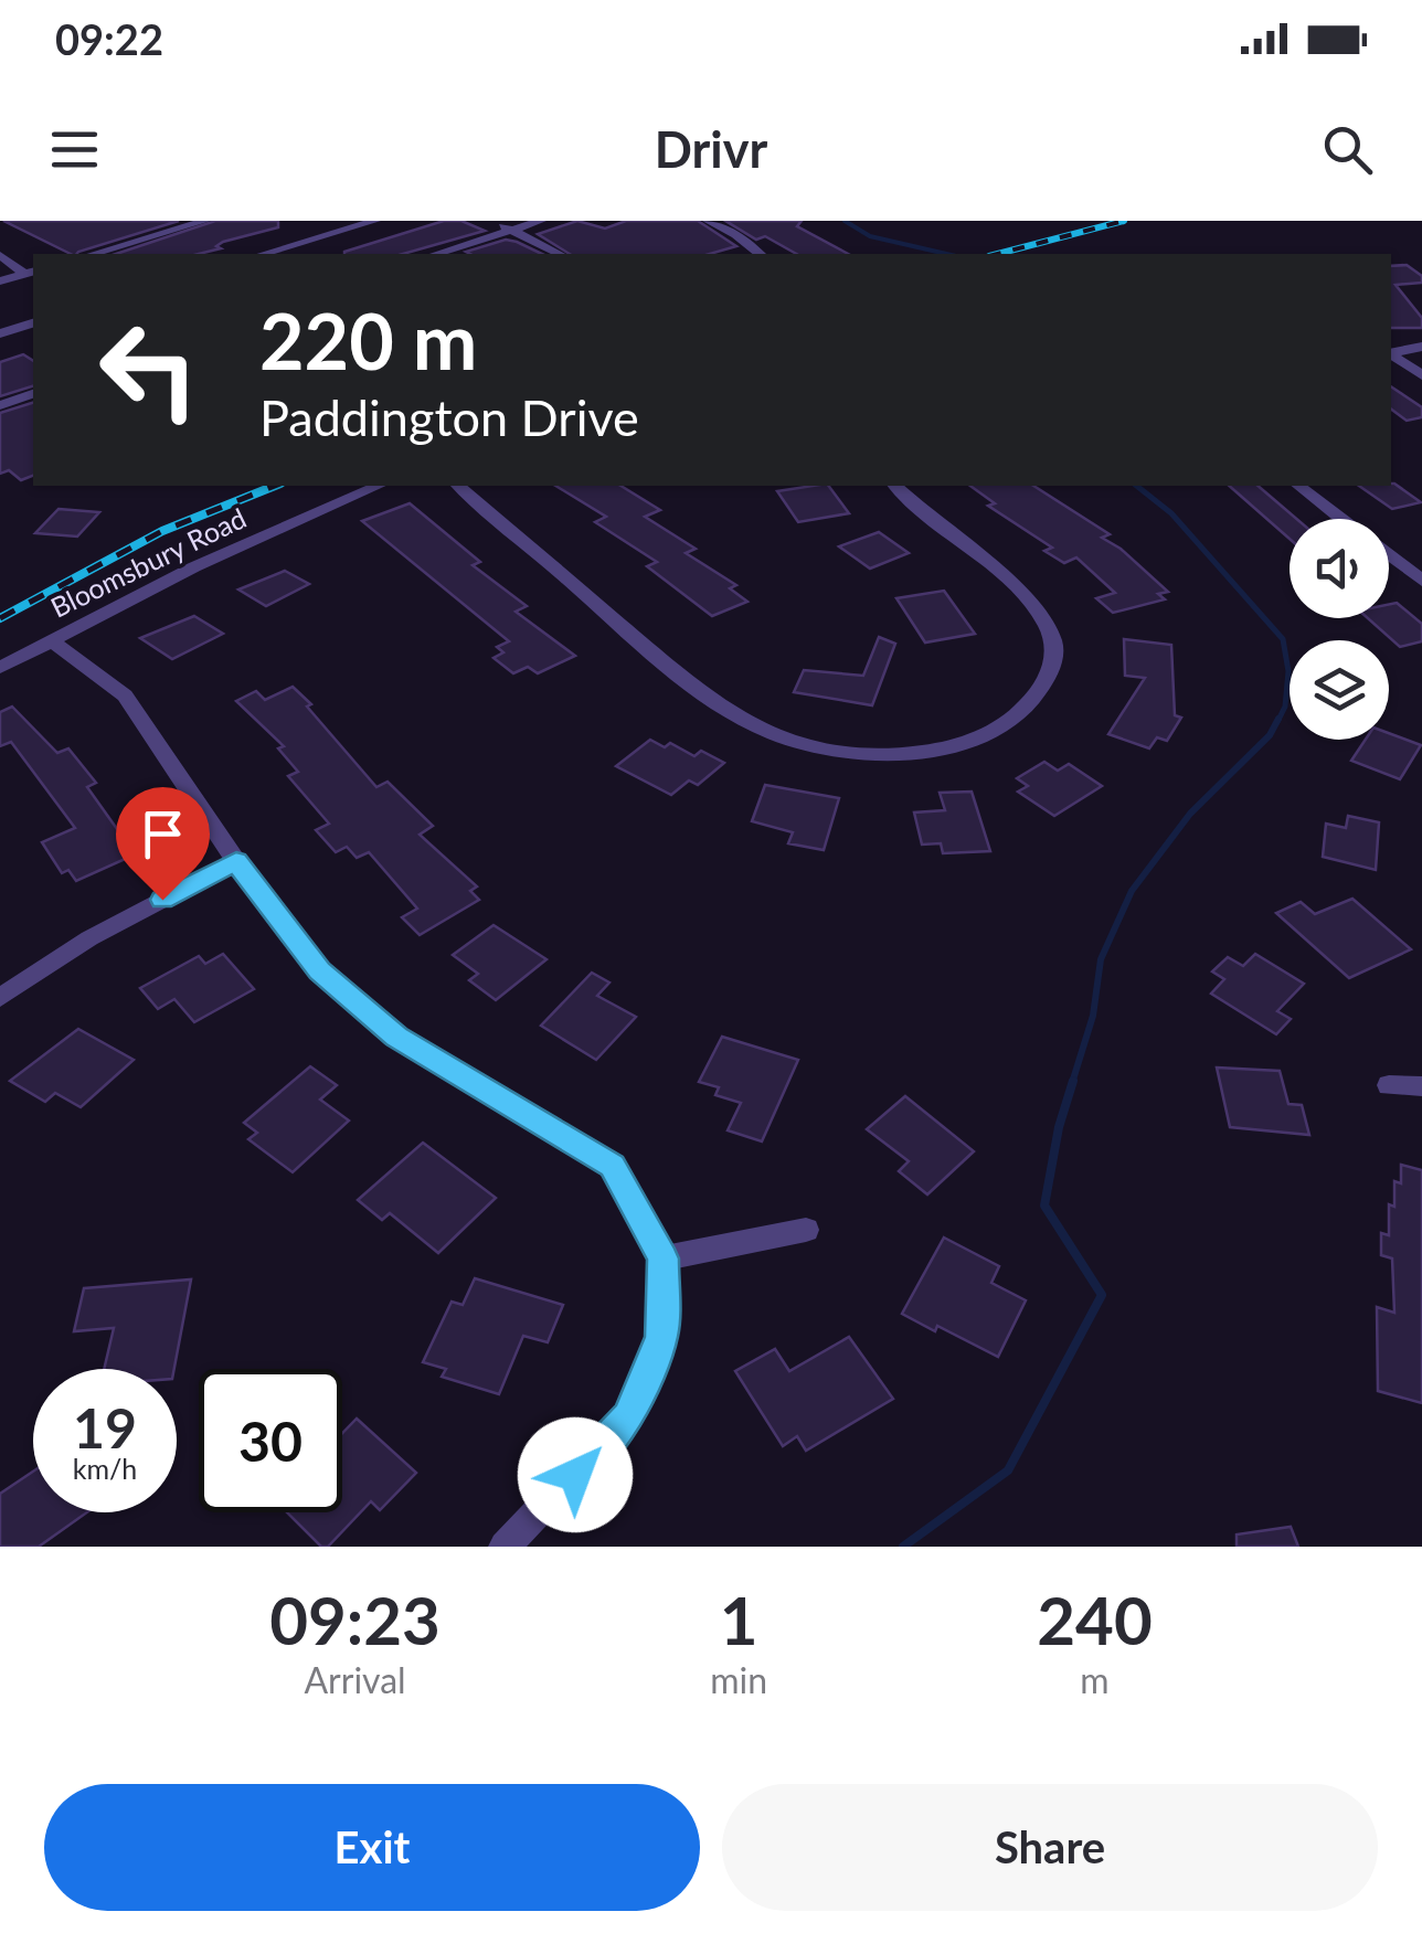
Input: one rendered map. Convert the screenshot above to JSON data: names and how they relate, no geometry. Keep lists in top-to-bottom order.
{
  "streets": {
    "street": ["Bloomsbury Road"]
  },
  "page": {
    "status": "09:22",
    "header": "Drivr",
    "turn": ["220 m", "Paddington Drive"],
    "speed": "19 km/h",
    "limit": "30",
    "eta": [
      "09:23",
      "Arrival",
      "1",
      "min",
      "240",
      "m"
    ],
    "buttons": ["Exit", "Share"]
  }
}
